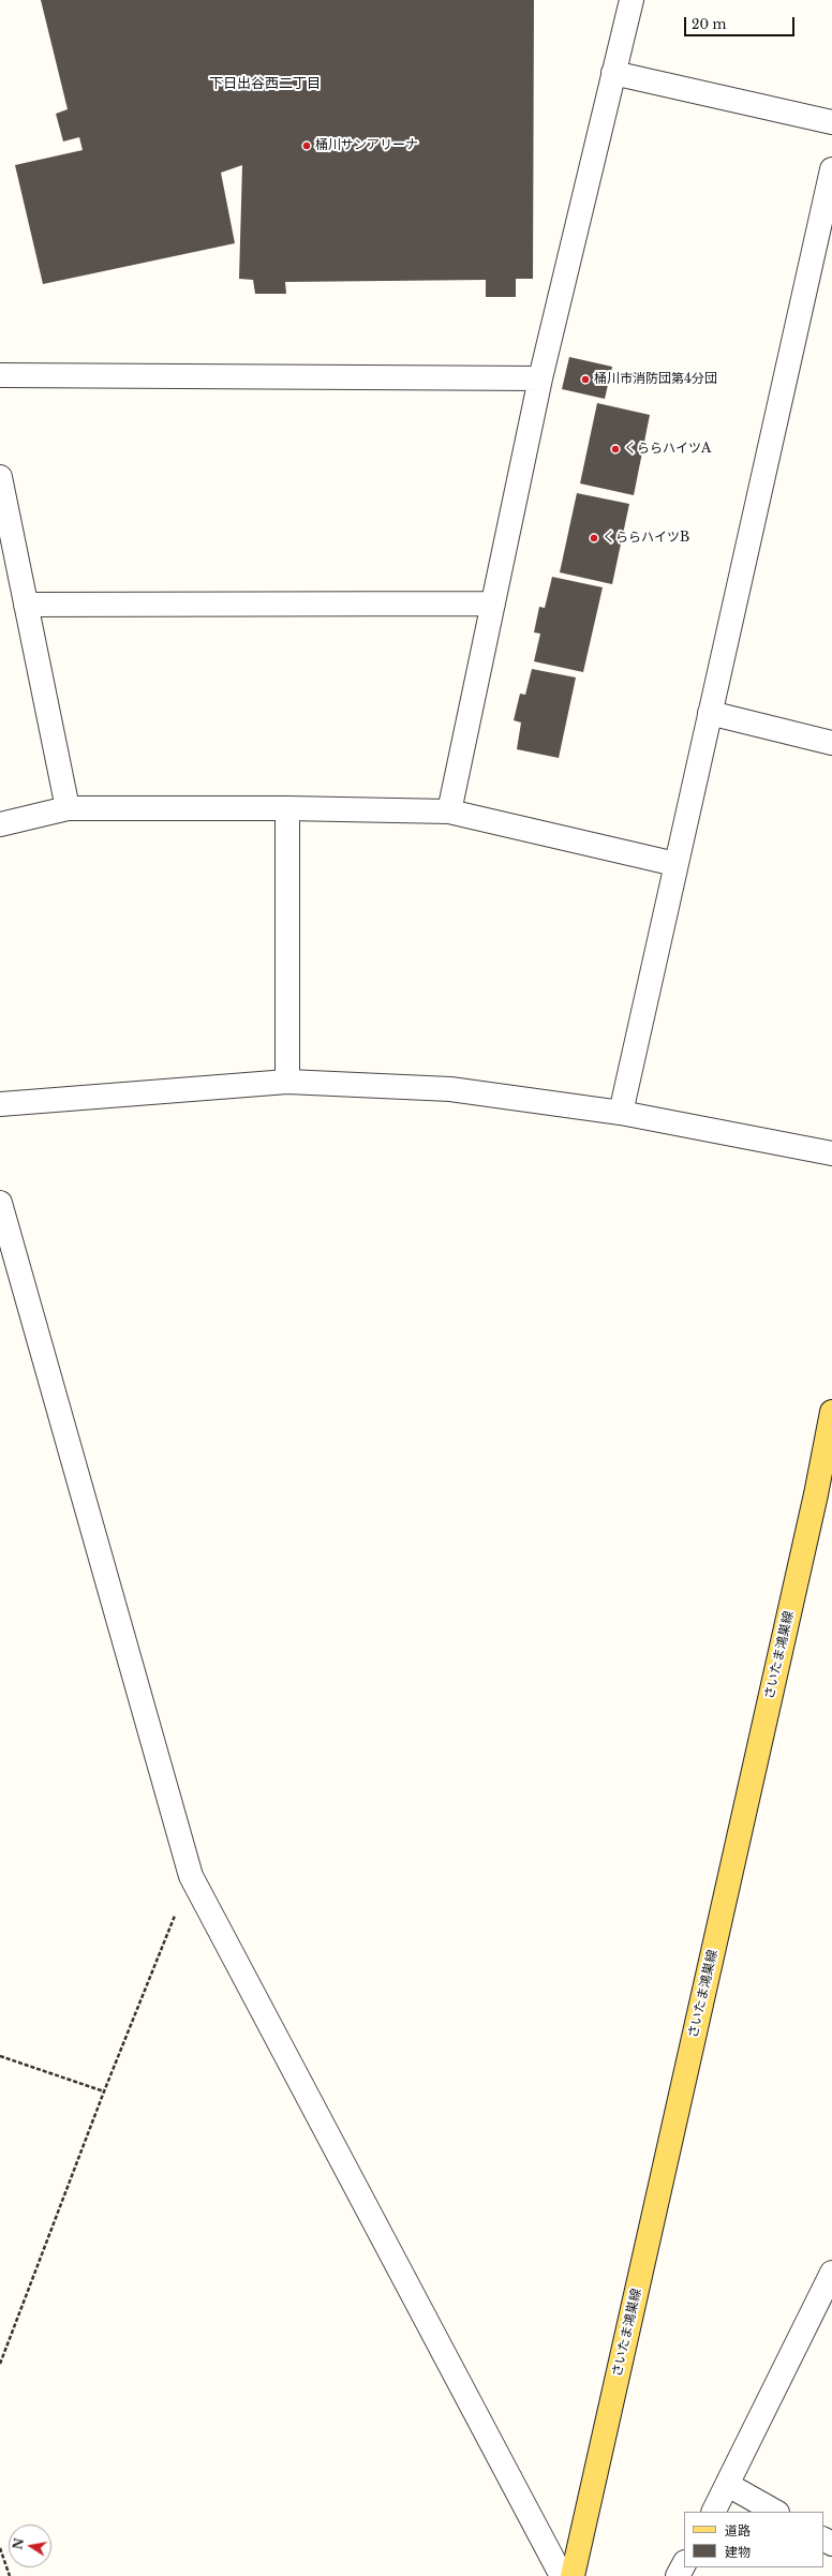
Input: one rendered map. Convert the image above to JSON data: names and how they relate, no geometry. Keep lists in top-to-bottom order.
{
  "streets": {
    "main road": ["さいたま鴻巣線"]
  },
  "districts": ["下日出谷西二丁目"],
  "places": [
    "桶川サンアリーナ",
    "桶川市消防団第4分団",
    "くららハイツA",
    "くららハイツB"
  ],
  "legend": ["道路", "建物"],
  "scale_bar": "20 m",
  "north": "left"
}
